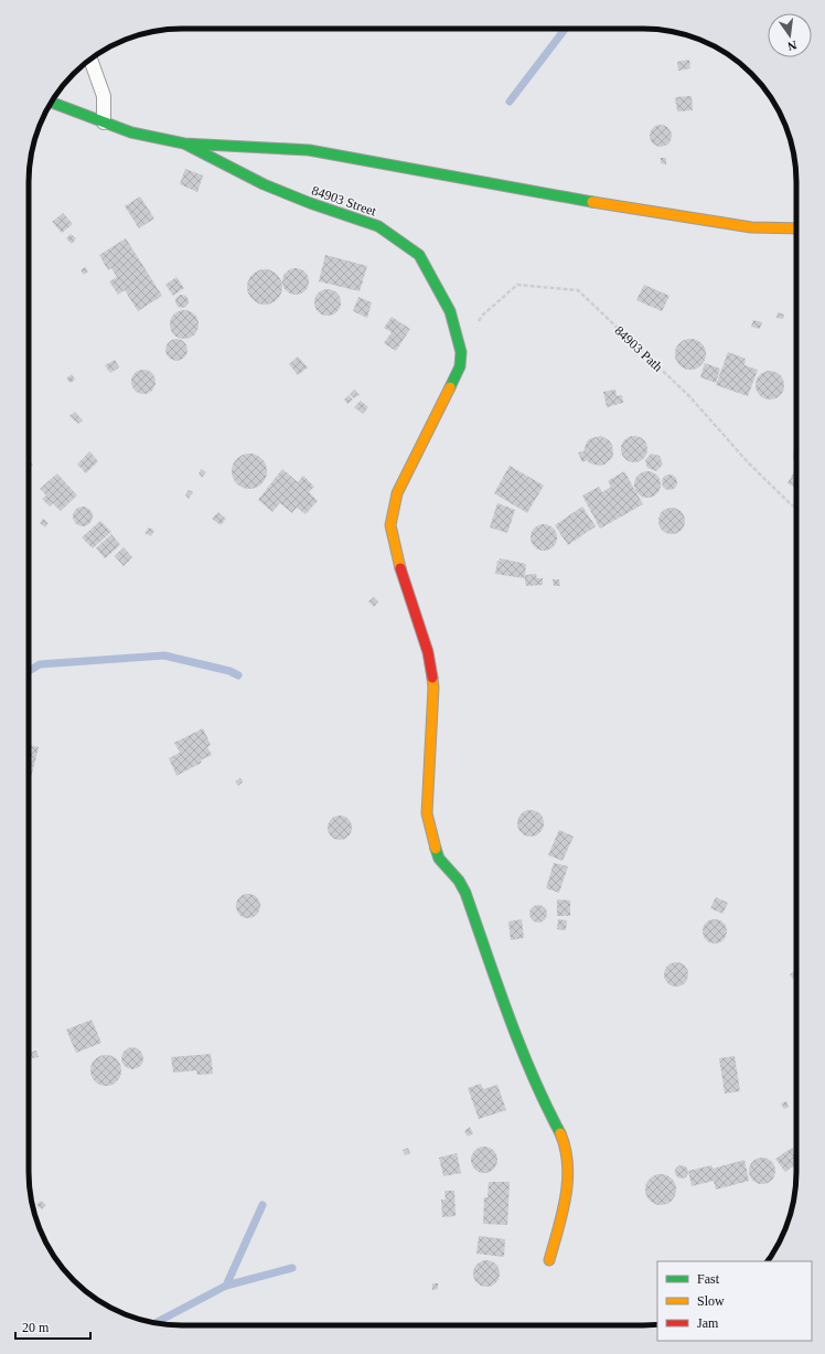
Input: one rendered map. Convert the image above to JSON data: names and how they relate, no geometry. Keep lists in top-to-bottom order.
{
  "streets": {
    "street": ["84903 Street"],
    "path": ["84903 Path"]
  },
  "legend": ["Fast", "Slow", "Jam"],
  "scale_bar": "20 m",
  "north": "bottom"
}
